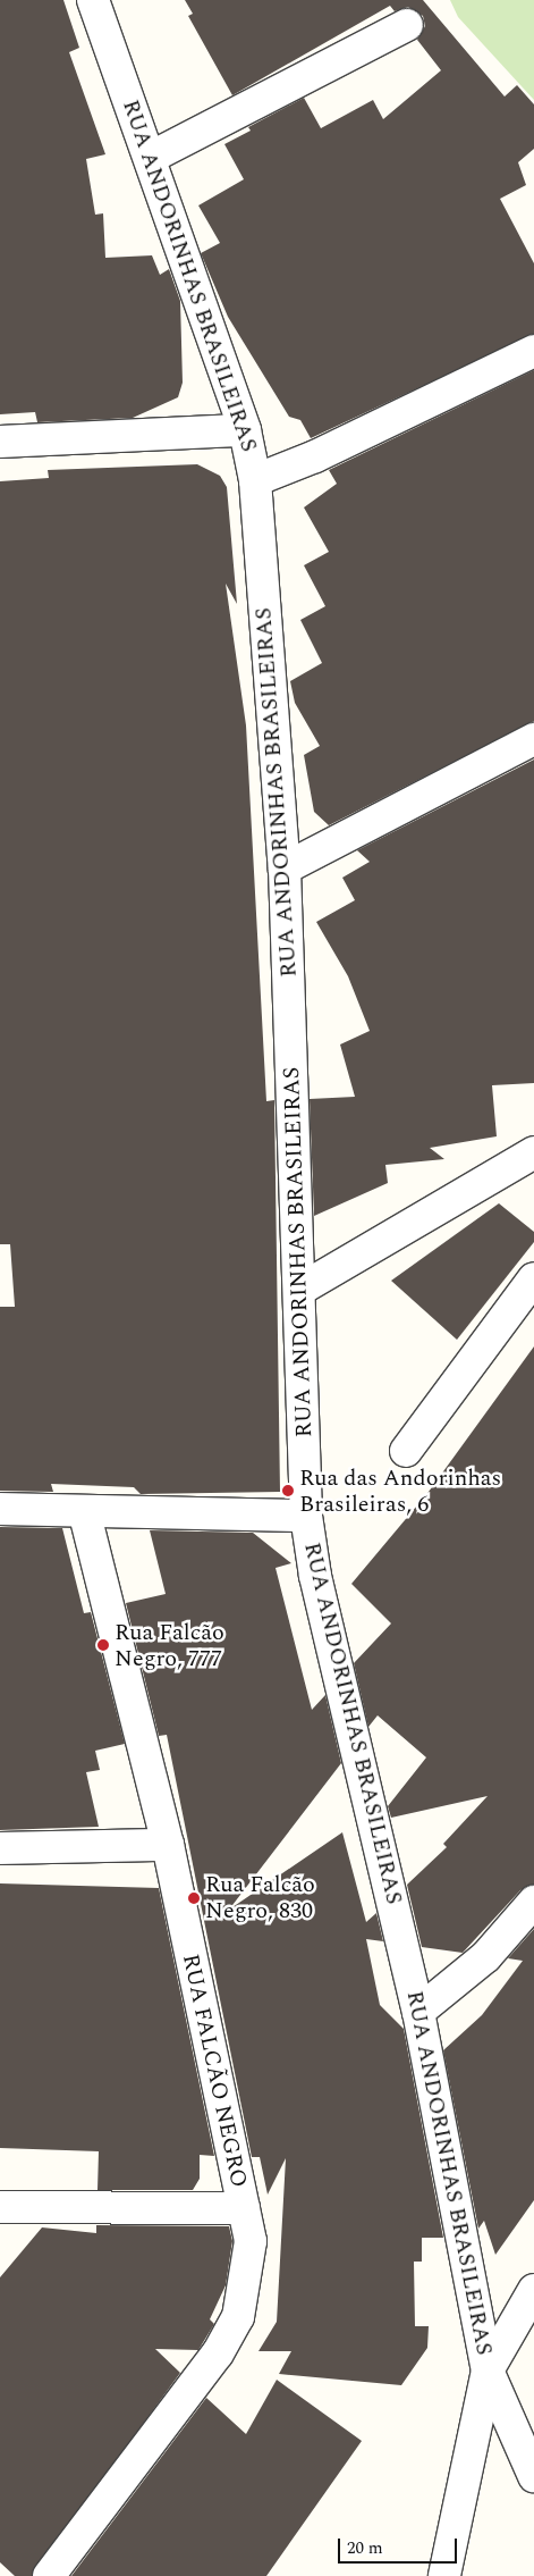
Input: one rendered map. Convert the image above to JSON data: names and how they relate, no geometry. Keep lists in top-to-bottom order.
{
  "streets": {
    "street": ["RUA ANDORINHAS BRASILEIRAS", "RUA FALCÃO NEGRO"]
  },
  "places": ["Rua das Andorinhas Brasileiras, 6", "Rua Falcão Negro, 777", "Rua Falcão Negro, 830"],
  "scale_bar": "20 m"
}
